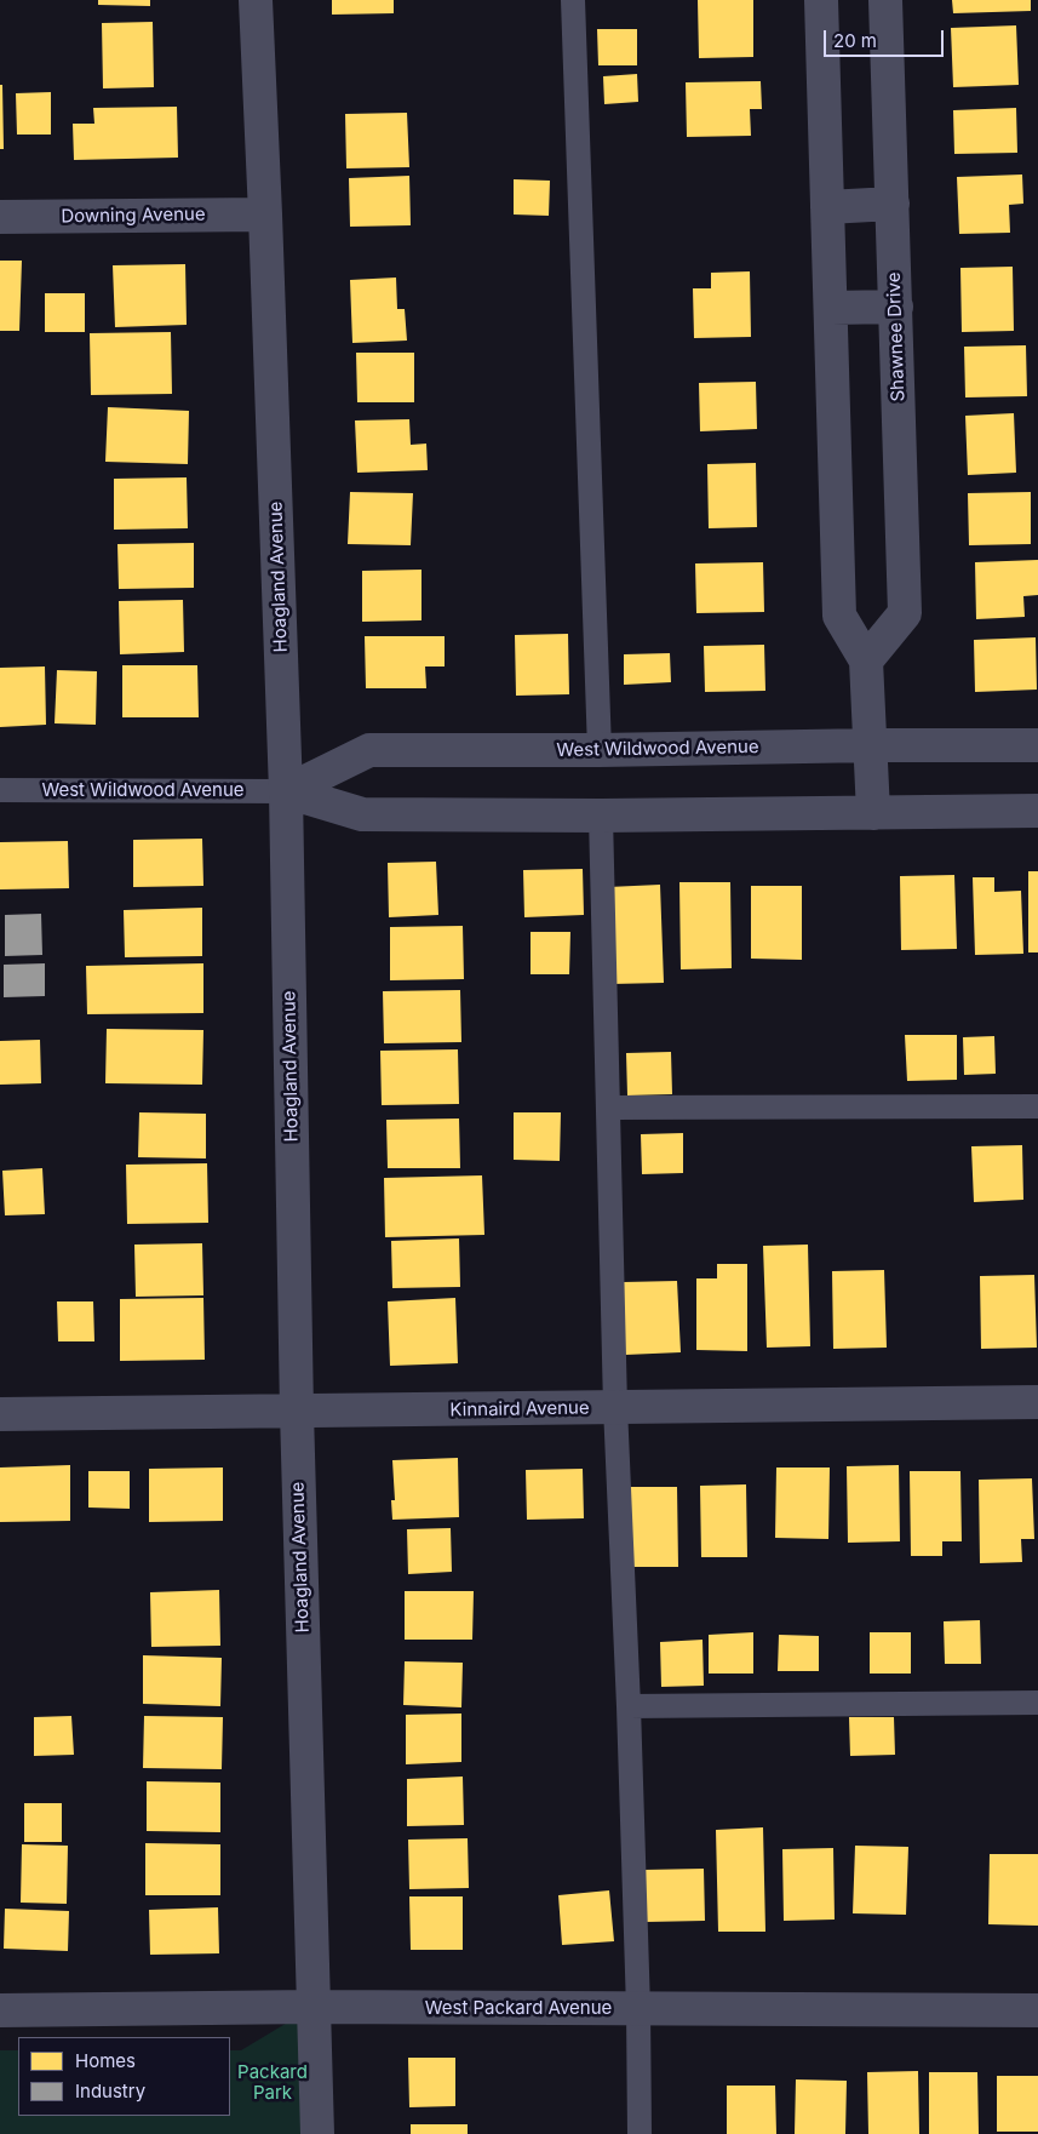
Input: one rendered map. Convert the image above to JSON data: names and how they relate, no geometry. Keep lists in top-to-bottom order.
{
  "streets": {
    "street": [
      "Downing Avenue",
      "Shawnee Drive",
      "Hoagland Avenue",
      "West Wildwood Avenue",
      "Kinnaird Avenue",
      "West Packard Avenue"
    ]
  },
  "crossings": [
    ["Downing Avenue", "Hoagland Avenue"],
    ["Hoagland Avenue", "West Wildwood Avenue"],
    ["Hoagland Avenue", "Kinnaird Avenue"],
    ["Hoagland Avenue", "West Packard Avenue"]
  ],
  "parks": ["Packard Park"],
  "legend": ["Homes", "Industry"],
  "scale_bar": "20 m"
}
